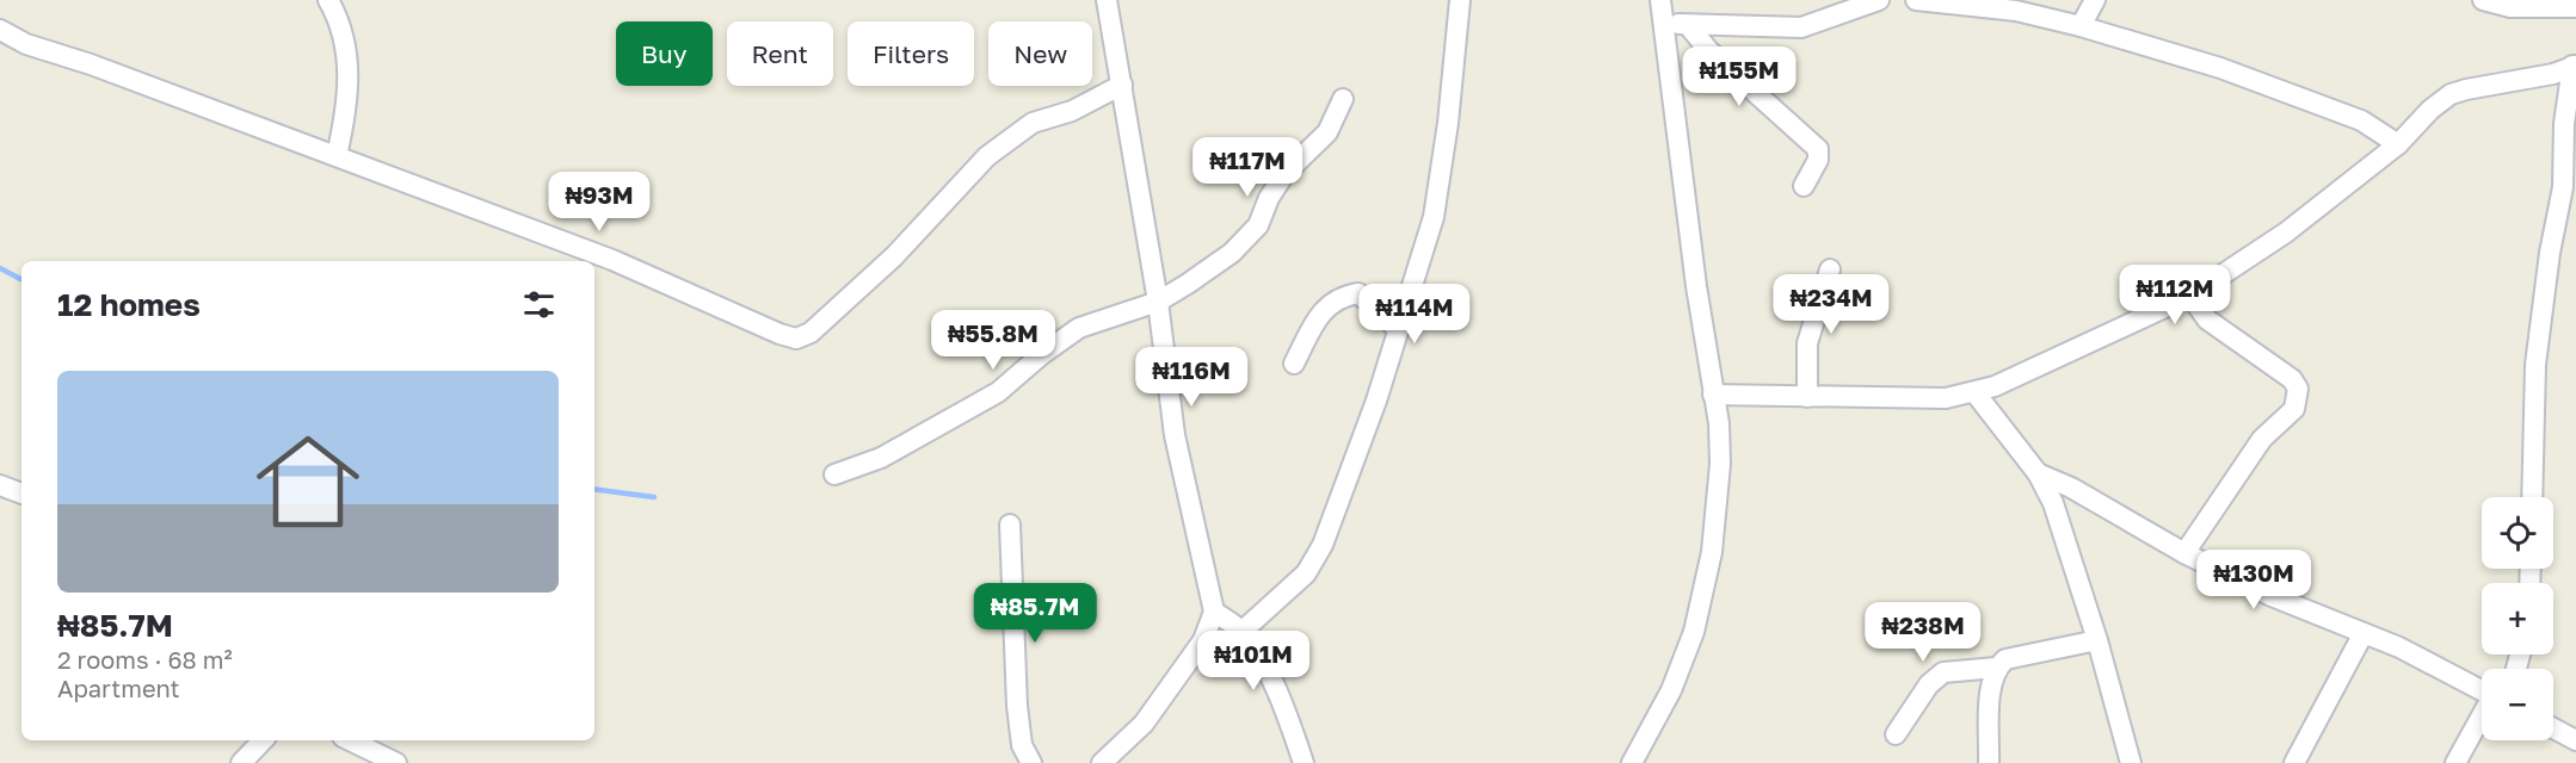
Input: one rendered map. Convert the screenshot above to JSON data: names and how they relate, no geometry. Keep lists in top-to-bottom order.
{
  "page": {
    "chip": [
      "Buy",
      "Rent",
      "Filters",
      "New"
    ],
    "price": [
      "₦155M",
      "₦117M",
      "₦93M",
      "₦112M",
      "₦234M",
      "₦114M",
      "₦55.8M",
      "₦116M",
      "₦130M",
      "₦85.7M",
      "₦238M",
      "₦101M"
    ],
    "heading": "12 homes",
    "list": [
      {
        "name": "₦85.7M",
        "note": "2 rooms · 68 m² · Apartment"
      }
    ],
    "map_buttons": ["+", "−"]
  }
}
